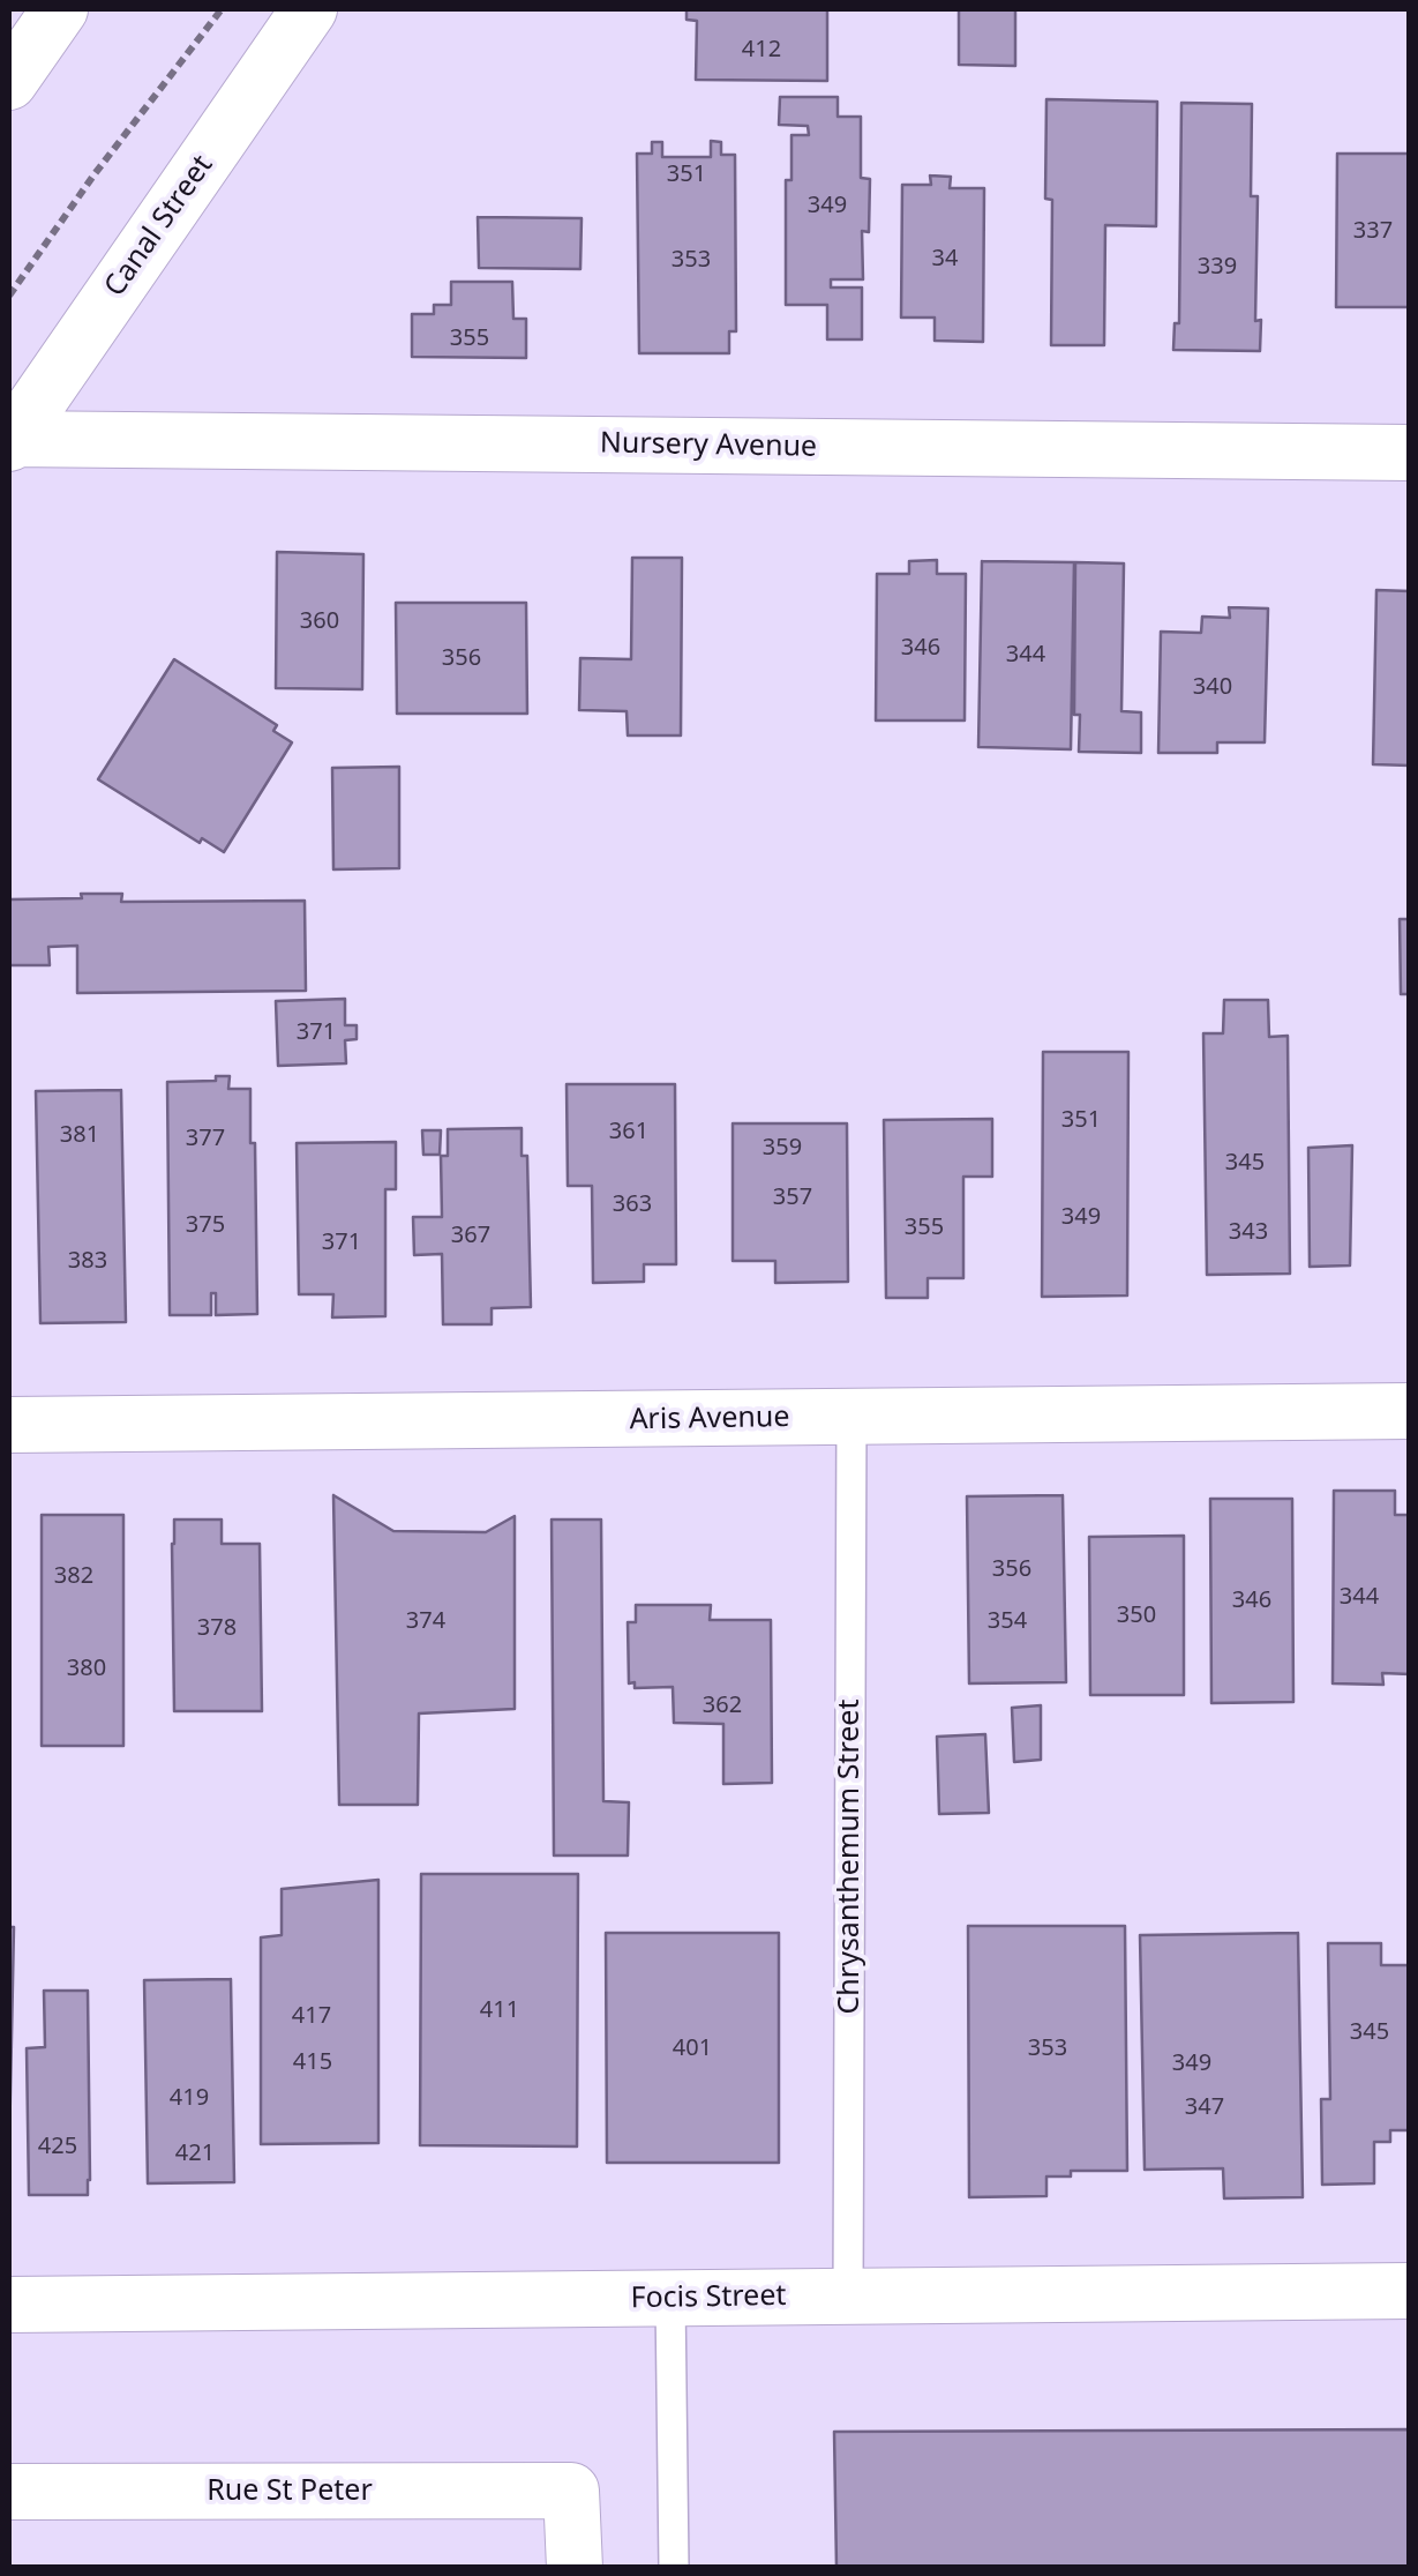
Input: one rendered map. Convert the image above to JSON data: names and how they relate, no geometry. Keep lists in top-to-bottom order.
{
  "streets": {
    "street": [
      "Canal Street",
      "Nursery Avenue",
      "Aris Avenue",
      "Focis Street",
      "Rue St Peter"
    ],
    "lane": ["Chrysanthemum Street"]
  },
  "crossings": [
    ["Canal Street", "Nursery Avenue"],
    ["Aris Avenue", "Chrysanthemum Street"],
    ["Chrysanthemum Street", "Focis Street"]
  ],
  "house_numbers": [
    "412",
    "351",
    "349",
    "337",
    "34",
    "353",
    "339",
    "355",
    "360",
    "346",
    "344",
    "356",
    "340",
    "371",
    "351",
    "361",
    "381",
    "377",
    "359",
    "345",
    "357",
    "363",
    "349",
    "375",
    "355",
    "343",
    "367",
    "371",
    "383",
    "356",
    "382",
    "344",
    "346",
    "350",
    "374",
    "354",
    "378",
    "380",
    "362",
    "411",
    "417",
    "345",
    "401",
    "353",
    "415",
    "349",
    "419",
    "347",
    "425",
    "421"
  ]
}
